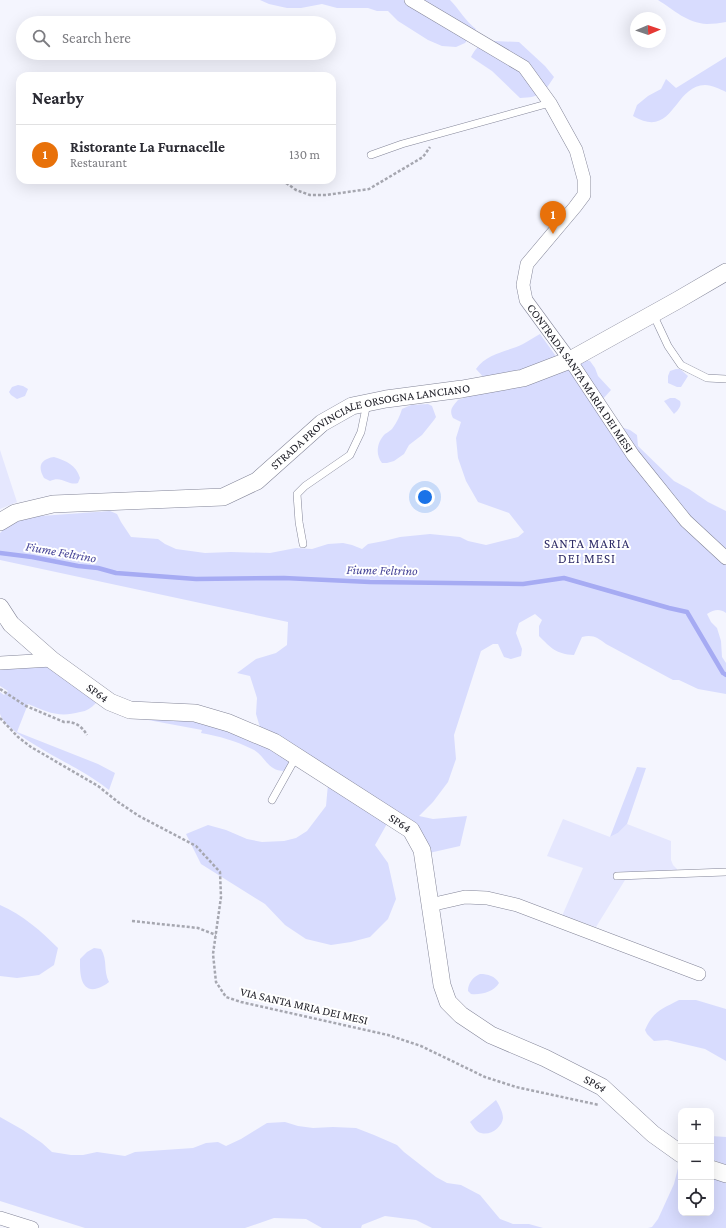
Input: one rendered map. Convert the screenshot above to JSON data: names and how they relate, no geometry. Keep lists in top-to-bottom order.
{
  "streets": {
    "street": ["CONTRADA SANTA MARIA DEI MESI", "STRADA PROVINCIALE ORSOGNA LANCIANO", "SP64"],
    "path": ["VIA SANTA MRIA DEI MESI"]
  },
  "crossings": [
    ["CONTRADA SANTA MARIA DEI MESI", "STRADA PROVINCIALE ORSOGNA LANCIANO"],
    ["SP64", "VIA SANTA MRIA DEI MESI"]
  ],
  "districts": ["SANTA MARIA DEI MESI"],
  "water": ["Fiume Feltrino"],
  "north": "right",
  "page": {
    "search": "Search here",
    "heading": "Nearby",
    "list": [
      {
        "mark": "1",
        "name": "Ristorante La Furnacelle",
        "note": "Restaurant",
        "value": "130 m"
      }
    ],
    "pins": "1",
    "map_buttons": ["+", "−"]
  }
}
